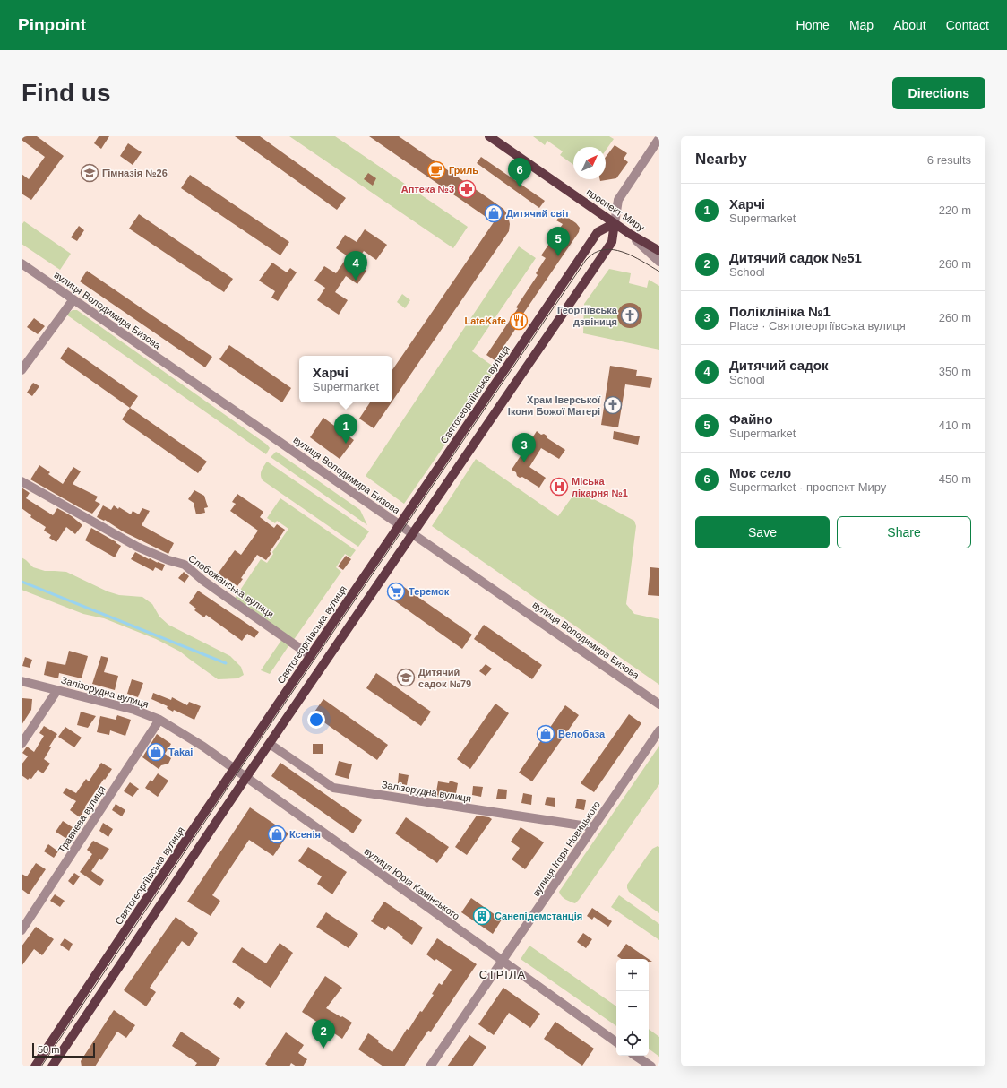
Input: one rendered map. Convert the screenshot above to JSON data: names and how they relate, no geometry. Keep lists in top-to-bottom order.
{
  "streets": {
    "main road": ["проспект Миру", "Святогеоргіївська вулиця"],
    "street": [
      "вулиця Володимира Бизова",
      "Слобожанська вулиця",
      "Залізорудна вулиця",
      "Травнева вулиця",
      "вулиця Ігоря Новицького",
      "вулиця Юрія Камінського"
    ]
  },
  "crossings": [
    ["проспект Миру", "Святогеоргіївська вулиця"],
    ["вулиця Володимира Бизова", "Святогеоргіївська вулиця"],
    ["Святогеоргіївська вулиця", "Слобожанська вулиця"],
    ["Святогеоргіївська вулиця", "Залізорудна вулиця"],
    ["Святогеоргіївська вулиця", "вулиця Юрія Камінського"],
    ["Залізорудна вулиця", "Травнева вулиця"],
    ["Залізорудна вулиця", "вулиця Ігоря Новицького"],
    ["Залізорудна вулиця", "вулиця Юрія Камінського"],
    ["вулиця Ігоря Новицького", "вулиця Юрія Камінського"]
  ],
  "districts": ["СТРІЛА"],
  "places": {
    "cafe": ["Гриль"],
    "school or university": ["Гімназія №26", "Дитячий садок №79"],
    "pharmacy": ["Аптека №3"],
    "shop": [
      "Дитячий світ",
      "Велобаза",
      "Takai",
      "Ксенія"
    ],
    "church": ["Георгіївська дзвіниця", "Храм Іверської Ікони Божої Матері"],
    "restaurant": ["LateKafe"],
    "hospital": ["Міська лікарня №1"],
    "supermarket": ["Теремок"],
    "building": ["Санепідемстанція"]
  },
  "scale_bar": "50 m",
  "north": "top right",
  "page": {
    "header": "Pinpoint",
    "nav": [
      "Home",
      "Map",
      "About",
      "Contact"
    ],
    "buttons": [
      "Directions",
      ["Save", "Share"]
    ],
    "title": "Find us",
    "heading": ["Nearby", "6 results"],
    "pins": [
      "6",
      "5",
      "4",
      "1",
      "3",
      "2"
    ],
    "list": [
      {
        "mark": "1",
        "name": "Харчі",
        "note": "Supermarket",
        "value": "220 m"
      },
      {
        "mark": "2",
        "name": "Дитячий садок №51",
        "note": "School",
        "value": "260 m"
      },
      {
        "mark": "3",
        "name": "Поліклініка №1",
        "note": "Place · Святогеоргіївська вулиця",
        "value": "260 m"
      },
      {
        "mark": "4",
        "name": "Дитячий садок",
        "note": "School",
        "value": "350 m"
      },
      {
        "mark": "5",
        "name": "Файно",
        "note": "Supermarket",
        "value": "410 m"
      },
      {
        "mark": "6",
        "name": "Моє село",
        "note": "Supermarket · проспект Миру",
        "value": "450 m"
      }
    ],
    "popup": ["Харчі", "Supermarket"],
    "map_buttons": ["+", "−"],
    "scale": "50 m"
  }
}
